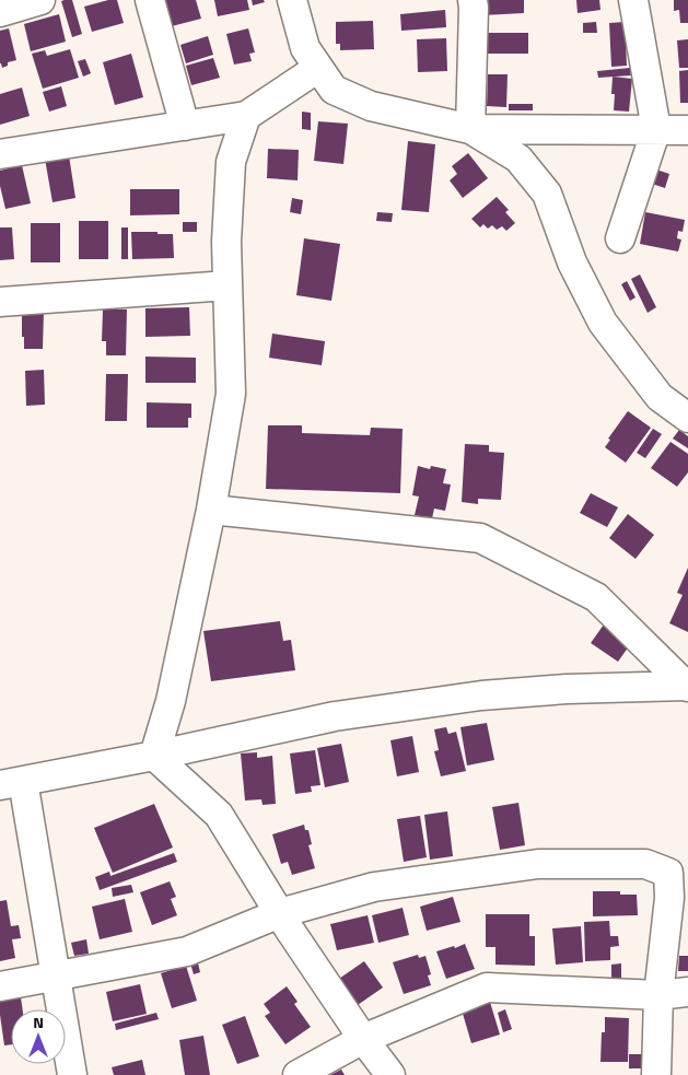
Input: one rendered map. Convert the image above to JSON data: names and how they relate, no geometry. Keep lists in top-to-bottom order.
{
  "north": "top"
}
